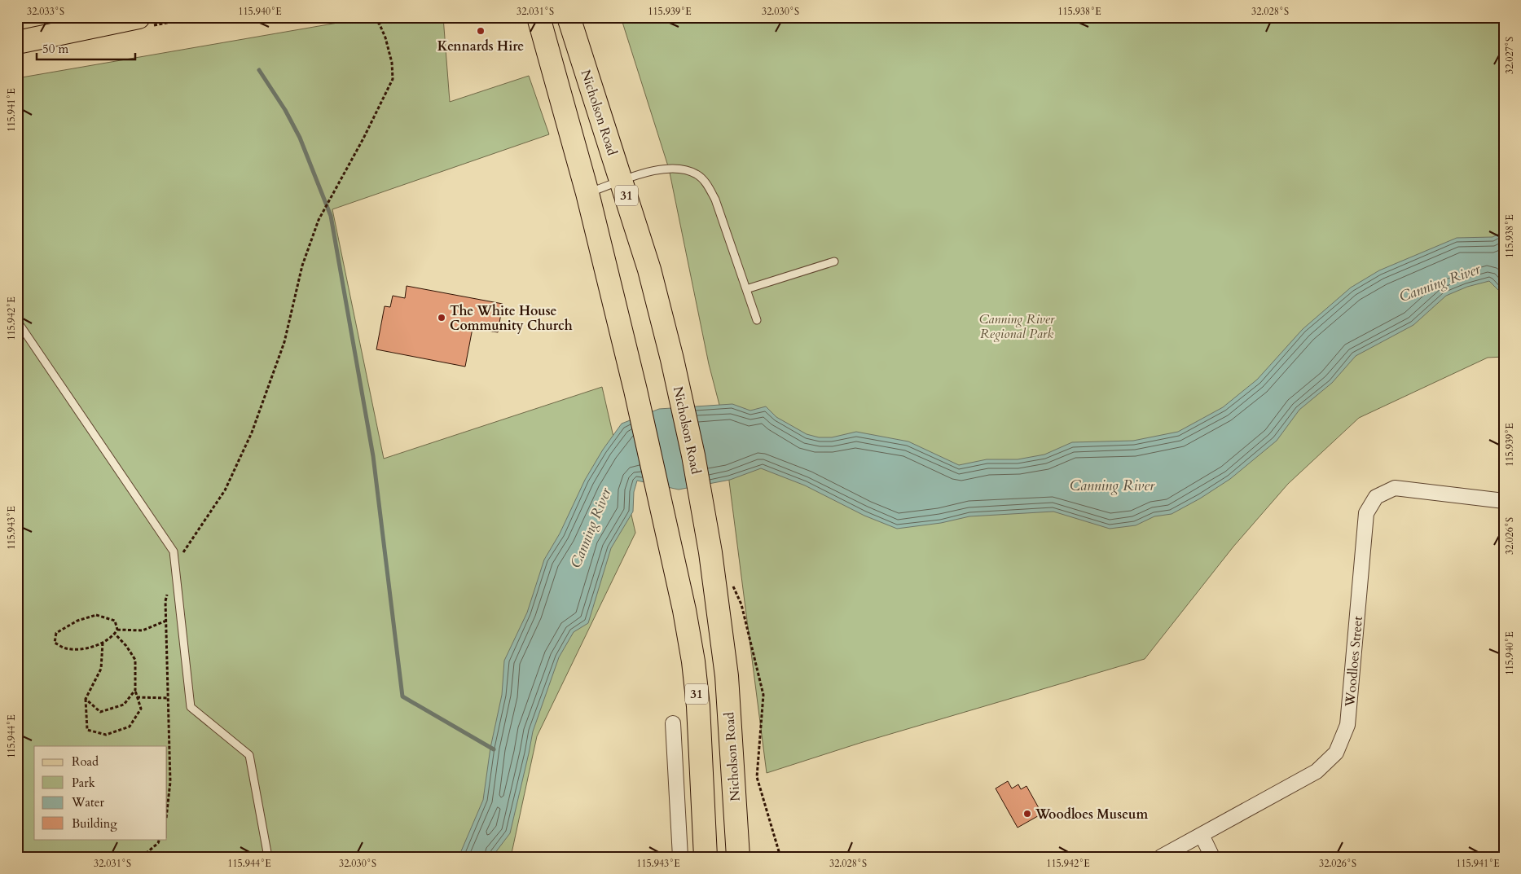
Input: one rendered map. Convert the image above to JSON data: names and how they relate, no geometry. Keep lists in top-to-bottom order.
{
  "streets": {
    "main road": ["Nicholson Road", "31"],
    "street": ["Woodloes Street"]
  },
  "water": ["Canning River"],
  "parks": ["Canning River Regional Park"],
  "places": ["Kennards Hire", "The White House Community Church", "Woodloes Museum"],
  "legend": [
    "Road",
    "Park",
    "Water",
    "Building"
  ],
  "scale_bar": "50 m",
  "coordinates": [
    "32.033°S",
    "115.940°E",
    "32.031°S",
    "115.939°E",
    "32.030°S",
    "115.938°E",
    "32.028°S",
    "32.027°S",
    "115.941°E",
    "115.942°E",
    "115.943°E",
    "32.026°S",
    "115.944°E"
  ]
}
